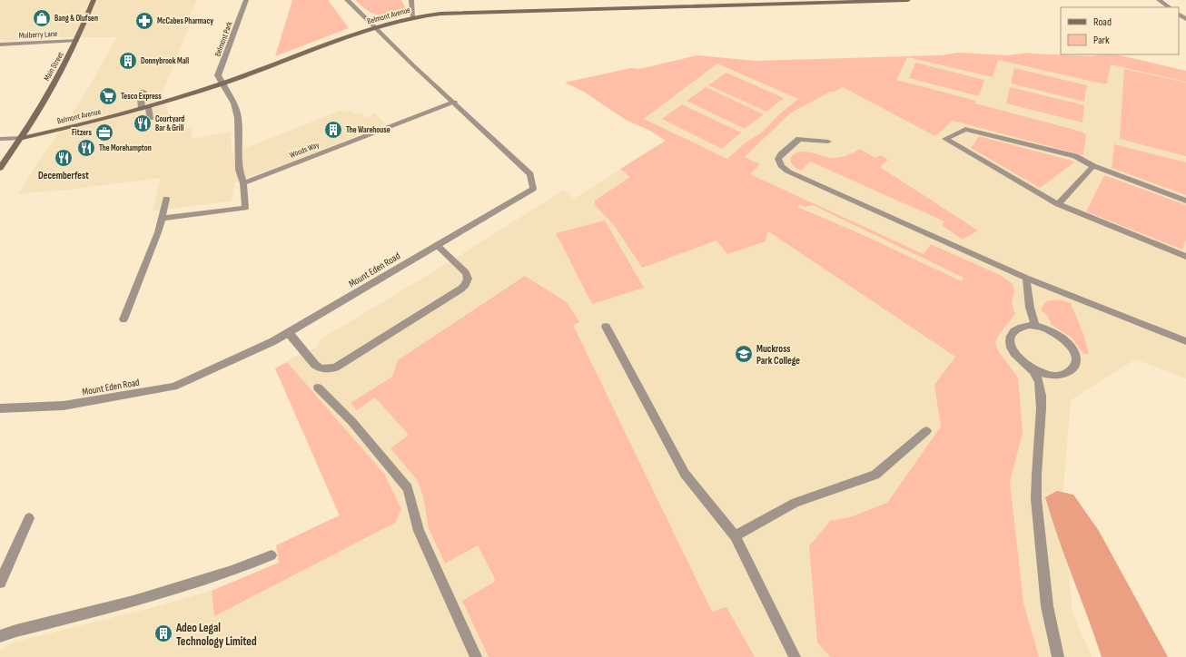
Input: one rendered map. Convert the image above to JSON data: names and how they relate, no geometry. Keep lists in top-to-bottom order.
{
  "streets": {
    "street": [
      "Belmont Avenue",
      "Mulberry Lane",
      "Belmont Park",
      "Main Street",
      "Woods Way",
      "Mount Eden Road"
    ]
  },
  "crossings": [
    ["Belmont Avenue", "Belmont Park"],
    ["Belmont Avenue", "Main Street"],
    ["Belmont Avenue", "Mount Eden Road"],
    ["Mulberry Lane", "Main Street"],
    ["Woods Way", "Mount Eden Road"]
  ],
  "places": {
    "shop": ["Bang & Olufsen"],
    "pharmacy": ["McCabes Pharmacy"],
    "building": ["Donnybrook Mall", "The Warehouse", "Adeo Legal Technology Limited"],
    "supermarket": ["Tesco Express"],
    "restaurant": ["Courtyard Bar & Grill", "The Morehampton", "Decemberfest"],
    "office": ["Fitzers"],
    "school or university": ["Muckross Park College"]
  },
  "legend": ["Road", "Park"]
}
